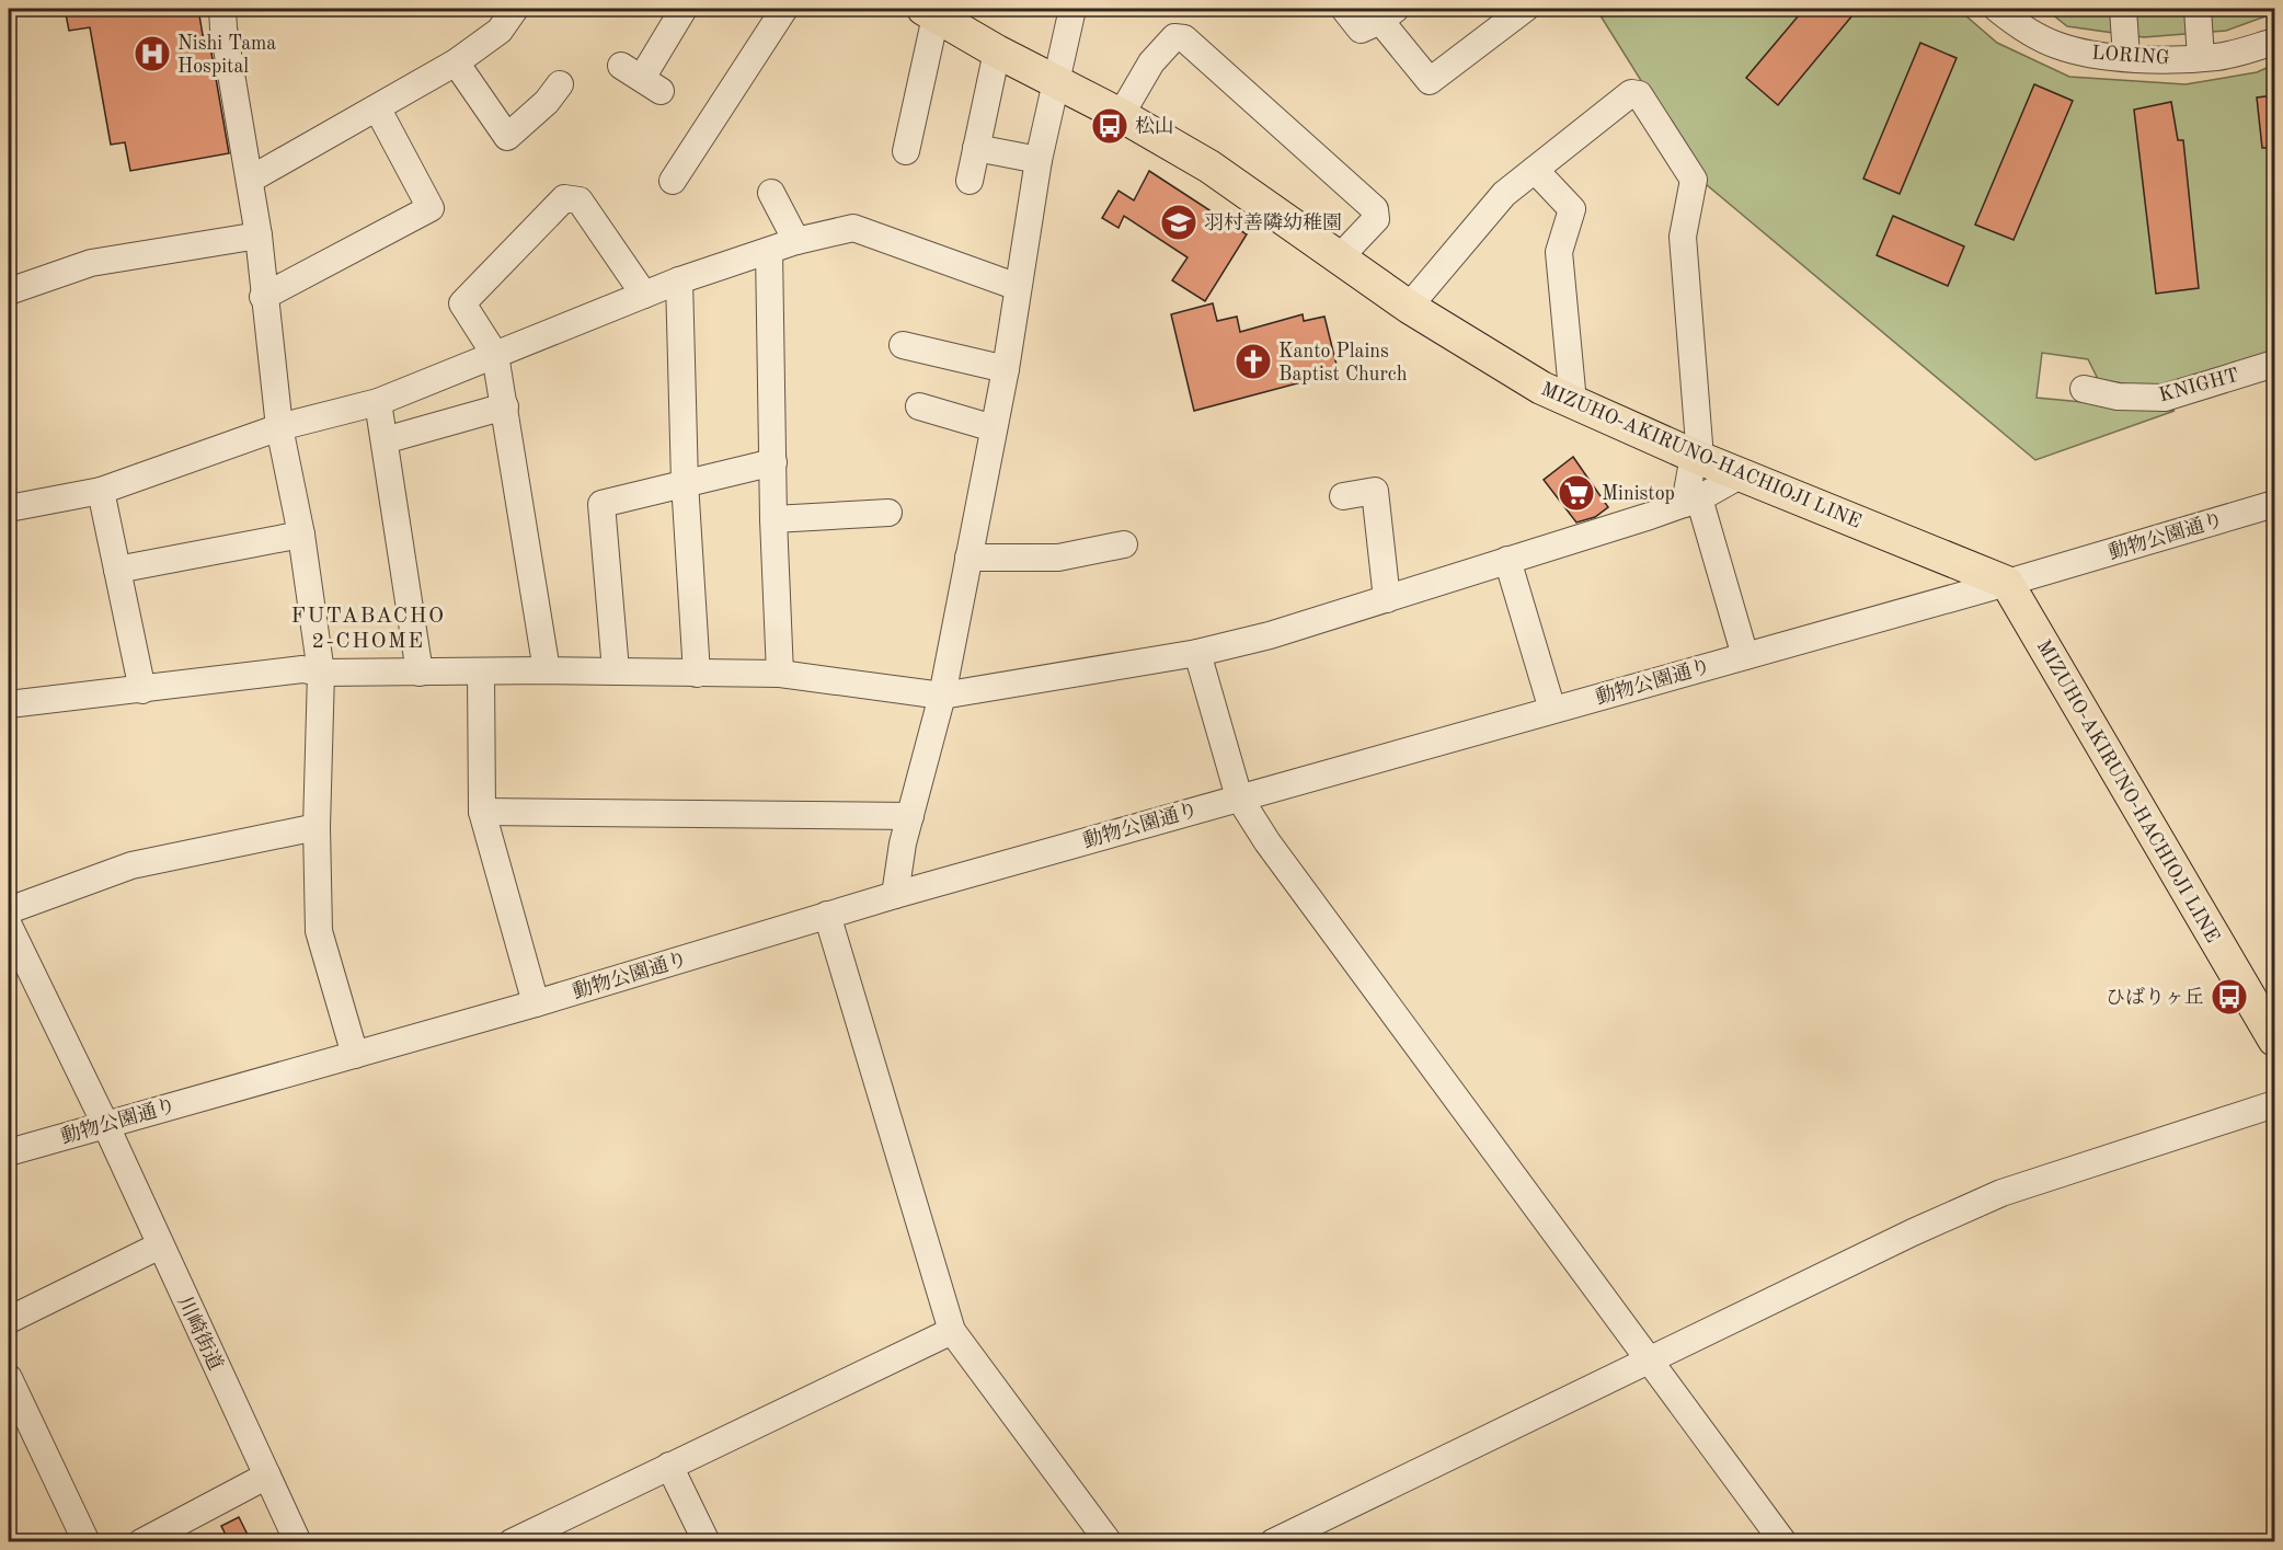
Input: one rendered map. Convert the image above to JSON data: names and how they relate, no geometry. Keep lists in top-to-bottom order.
{
  "streets": {
    "main road": ["MIZUHO-AKIRUNO-HACHIOJI LINE"],
    "street": [
      "LORING",
      "KNIGHT",
      "動物公園通り",
      "川崎街道"
    ]
  },
  "crossings": [
    ["MIZUHO-AKIRUNO-HACHIOJI LINE", "動物公園通り"],
    ["動物公園通り", "川崎街道"]
  ],
  "districts": ["FUTABACHO 2-CHOME"],
  "places": {
    "hospital": ["Nishi Tama Hospital"],
    "bus stop": ["松山", "ひばりヶ丘"],
    "school or university": ["羽村善隣幼稚園"],
    "church": ["Kanto Plains Baptist Church"],
    "supermarket": ["Ministop"]
  }
}
